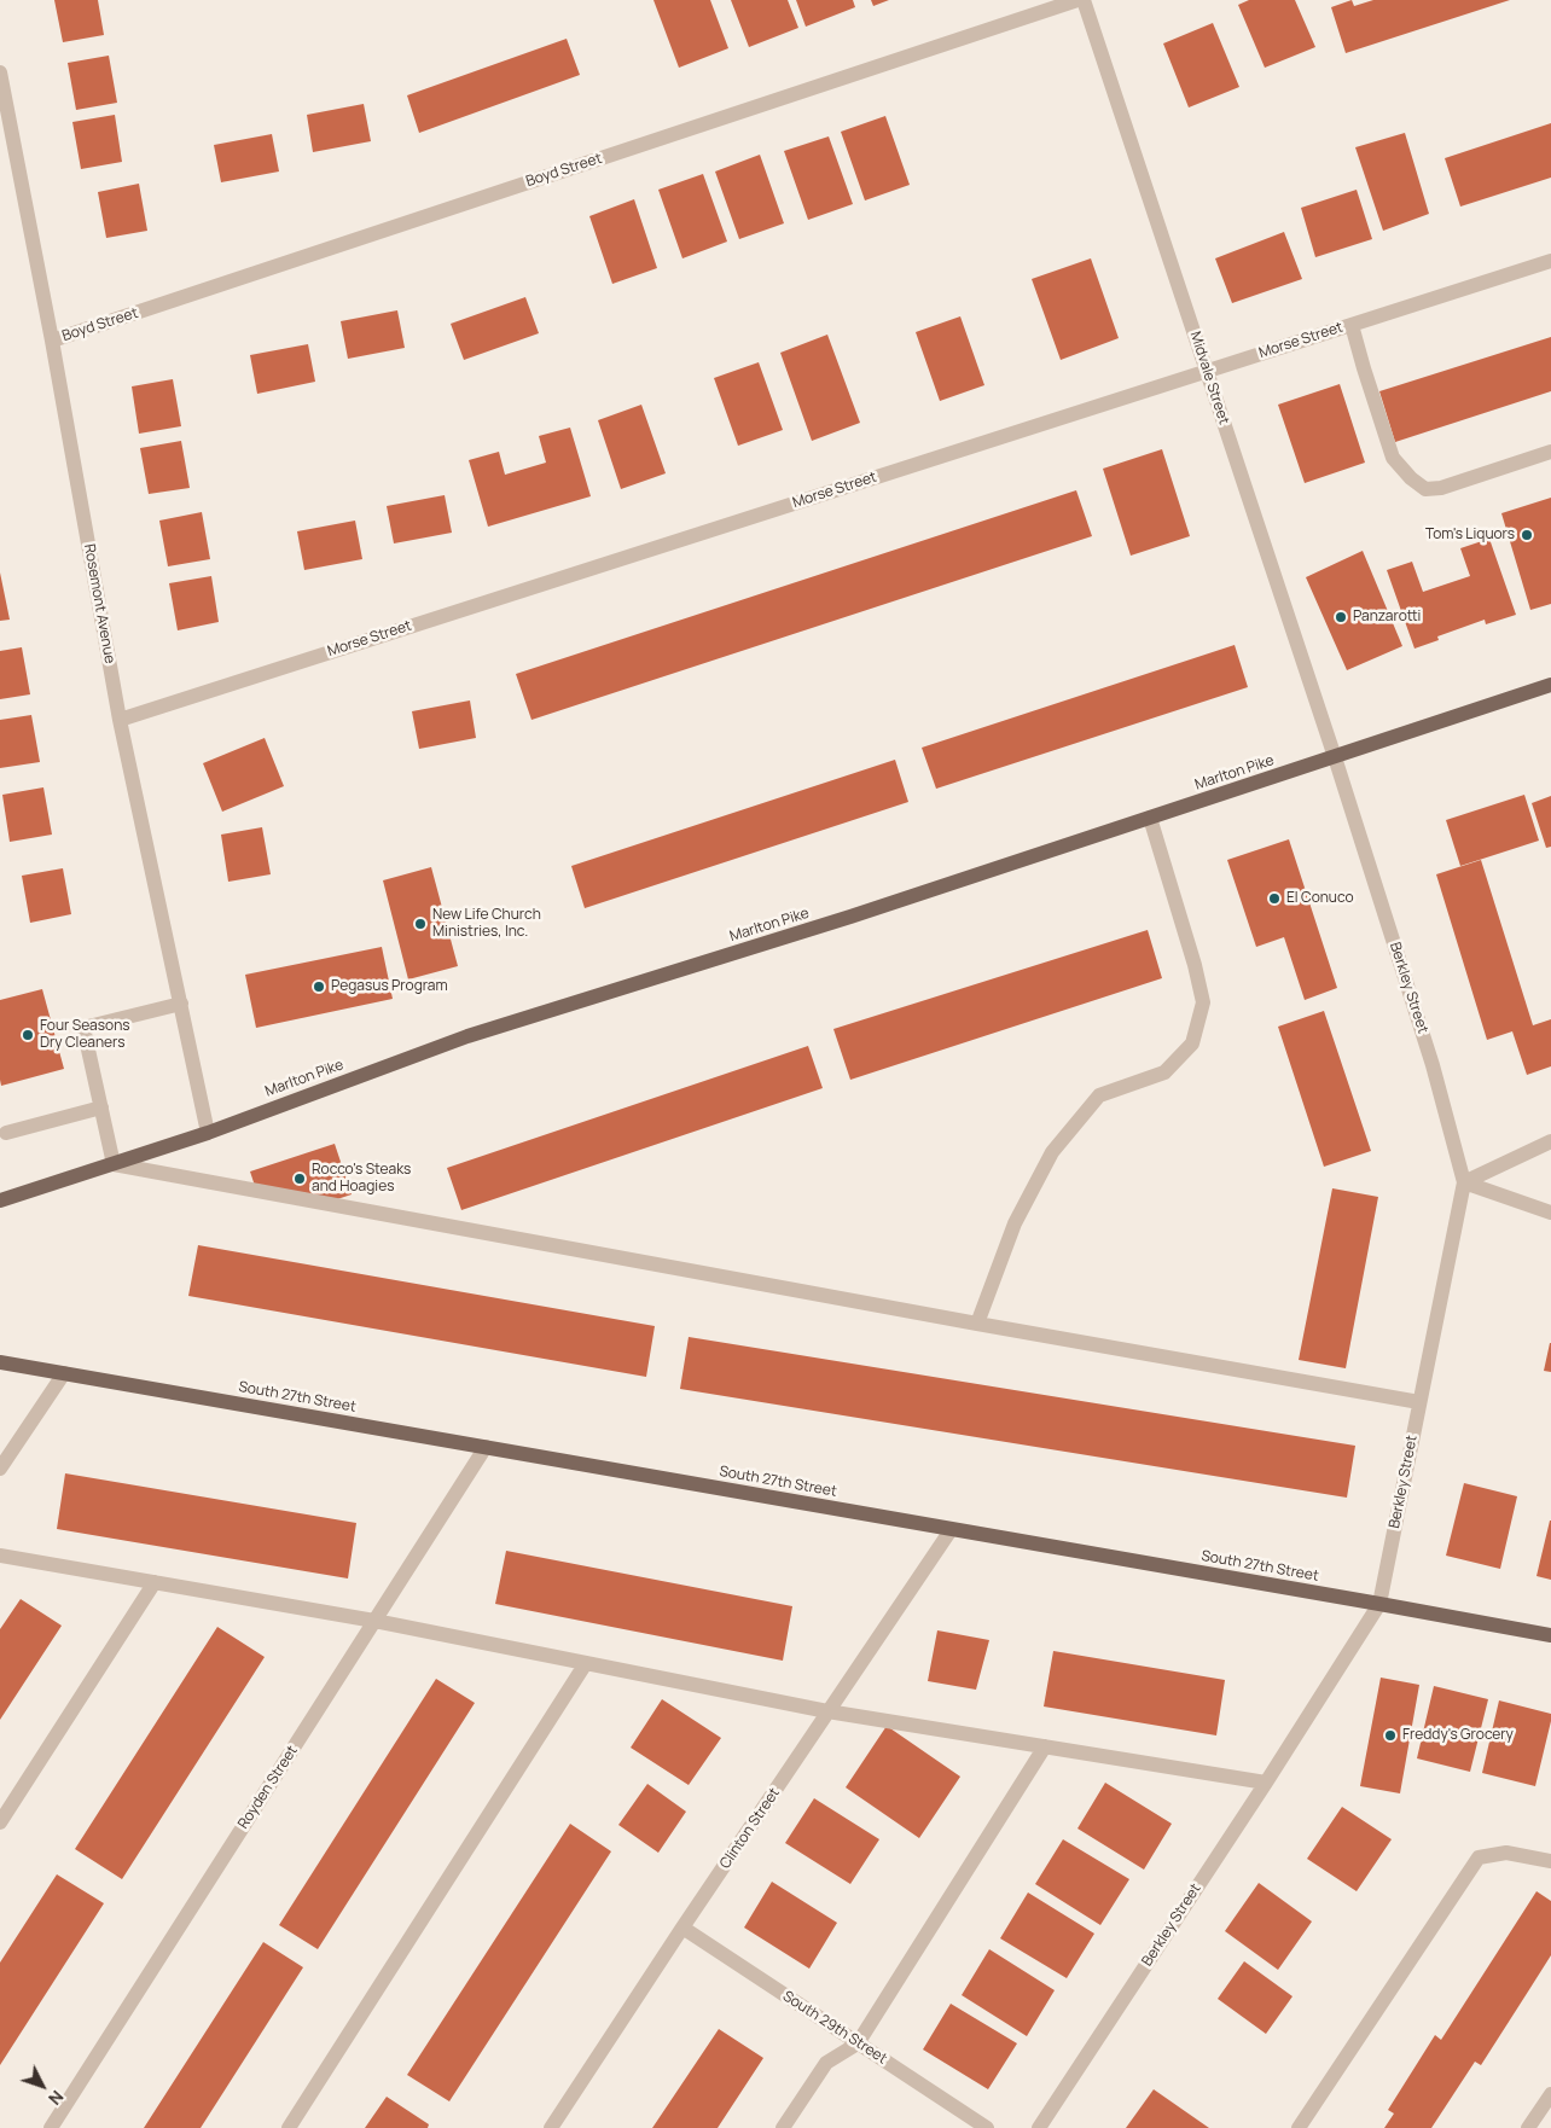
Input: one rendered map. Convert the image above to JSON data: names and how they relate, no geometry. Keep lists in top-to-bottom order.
{
  "streets": {
    "main road": ["Marlton Pike", "South 27th Street"],
    "street": [
      "Boyd Street",
      "Morse Street",
      "Midvale Street",
      "Rosemont Avenue",
      "Berkley Street",
      "Royden Street",
      "Clinton Street",
      "South 29th Street"
    ]
  },
  "crossings": [
    ["Boyd Street", "Rosemont Avenue"],
    ["Morse Street", "Midvale Street"],
    ["Morse Street", "Rosemont Avenue"],
    ["Midvale Street", "Marlton Pike"],
    ["Midvale Street", "Berkley Street"],
    ["Rosemont Avenue", "Marlton Pike"],
    ["Marlton Pike", "Berkley Street"],
    ["Berkley Street", "South 27th Street"],
    ["South 27th Street", "Royden Street"],
    ["South 27th Street", "Clinton Street"],
    ["Clinton Street", "South 29th Street"]
  ],
  "places": [
    "Tom's Liquors",
    "Panzarotti",
    "El Conuco",
    "New Life Church Ministries, Inc.",
    "Pegasus Program",
    "Four Seasons Dry Cleaners",
    "Rocco's Steaks and Hoagies",
    "Freddy's Grocery"
  ],
  "north": "bottom right"
}
